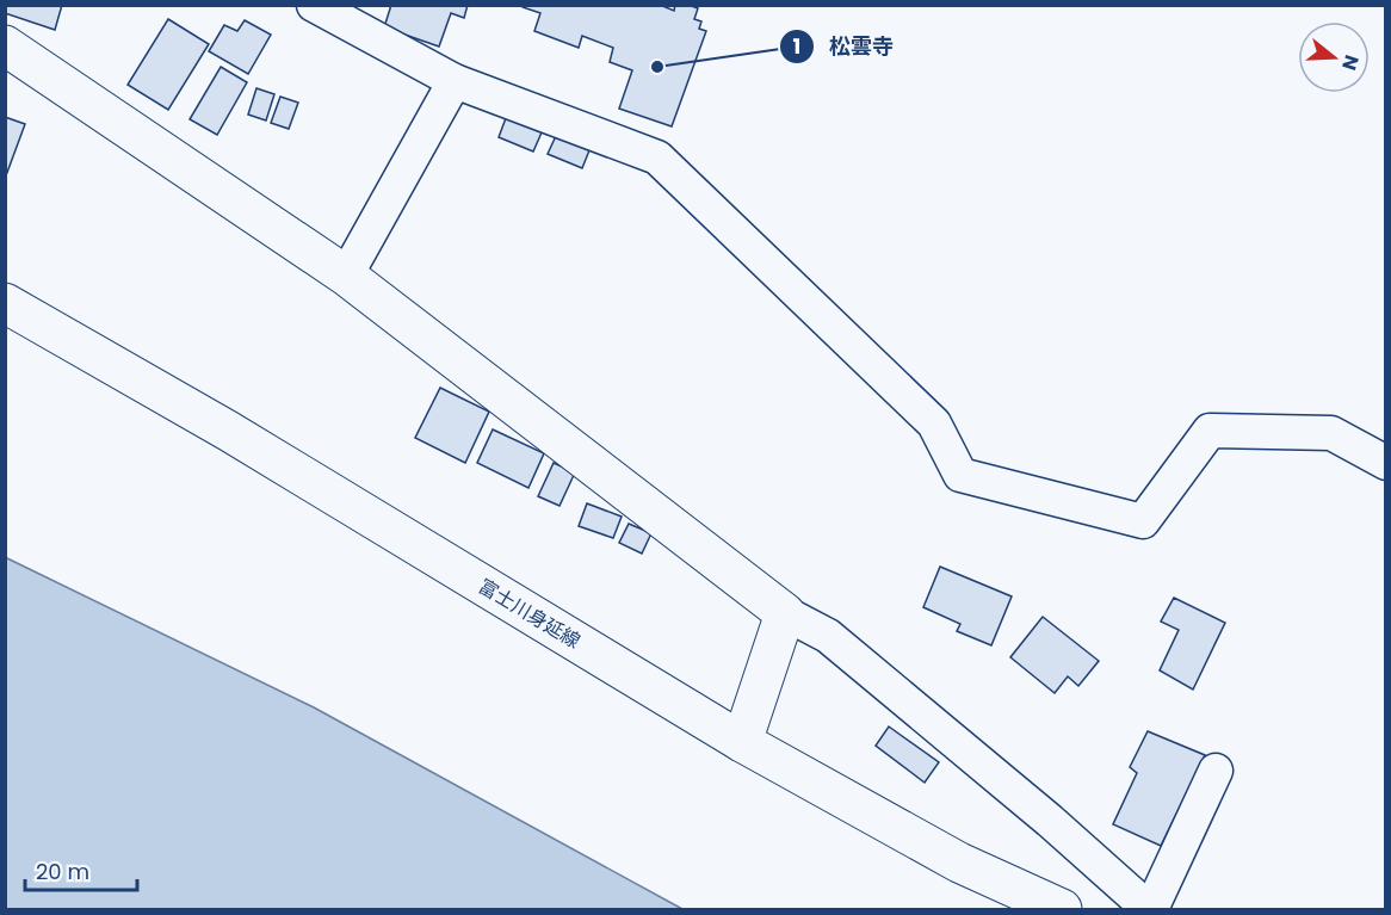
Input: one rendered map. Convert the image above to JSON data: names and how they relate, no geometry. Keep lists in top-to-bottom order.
{
  "streets": {
    "main road": ["富士川身延線"]
  },
  "places": ["松雲寺"],
  "scale_bar": "20 m",
  "north": "right"
}
